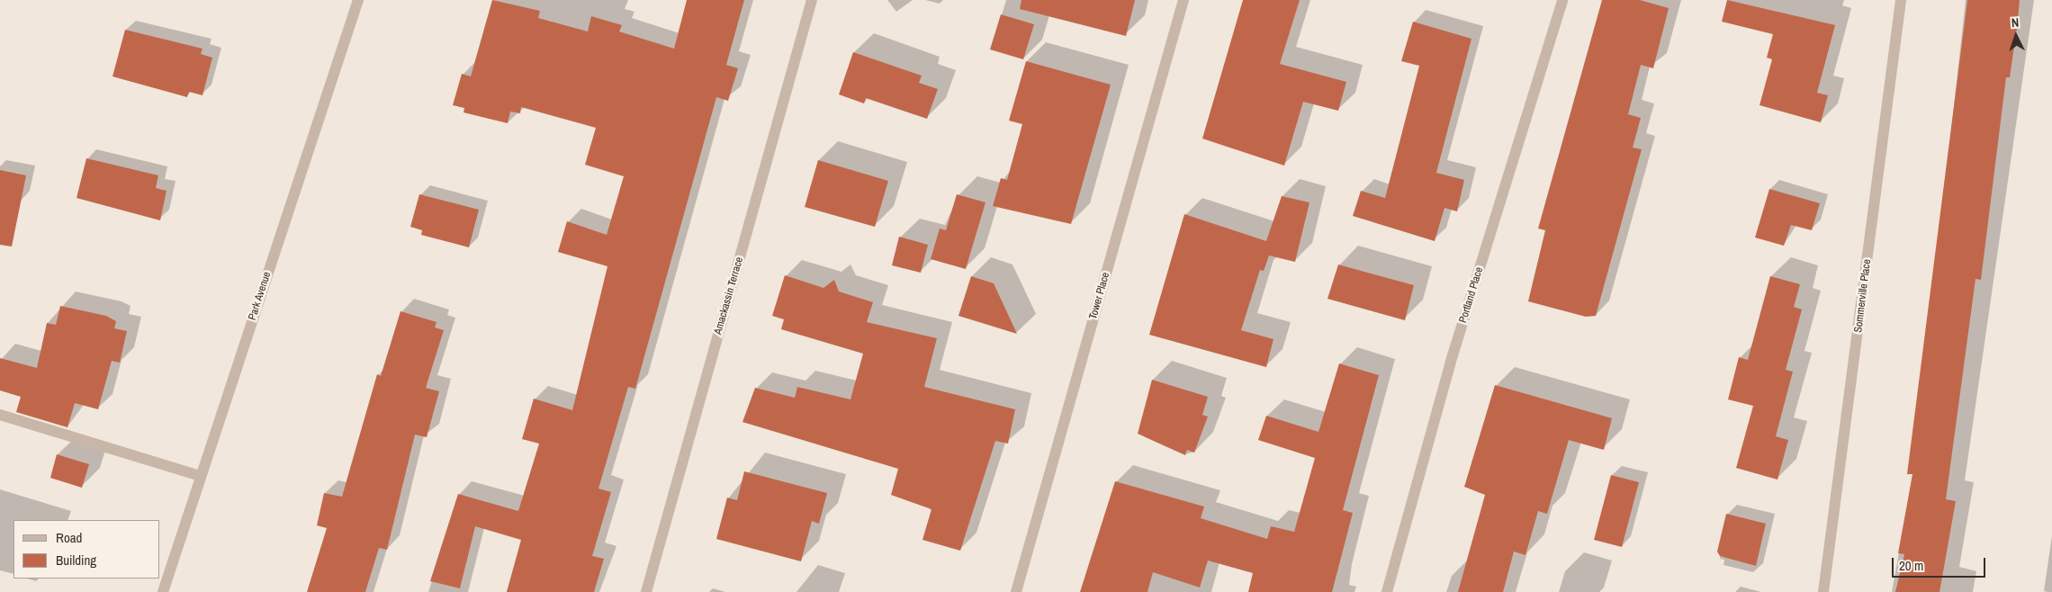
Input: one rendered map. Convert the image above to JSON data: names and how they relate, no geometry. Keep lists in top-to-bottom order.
{
  "streets": {
    "street": [
      "Portland Place",
      "Park Avenue",
      "Amackassin Terrace",
      "Tower Place",
      "Sommerville Place"
    ]
  },
  "legend": ["Road", "Building"],
  "scale_bar": "20 m",
  "north": "top"
}
